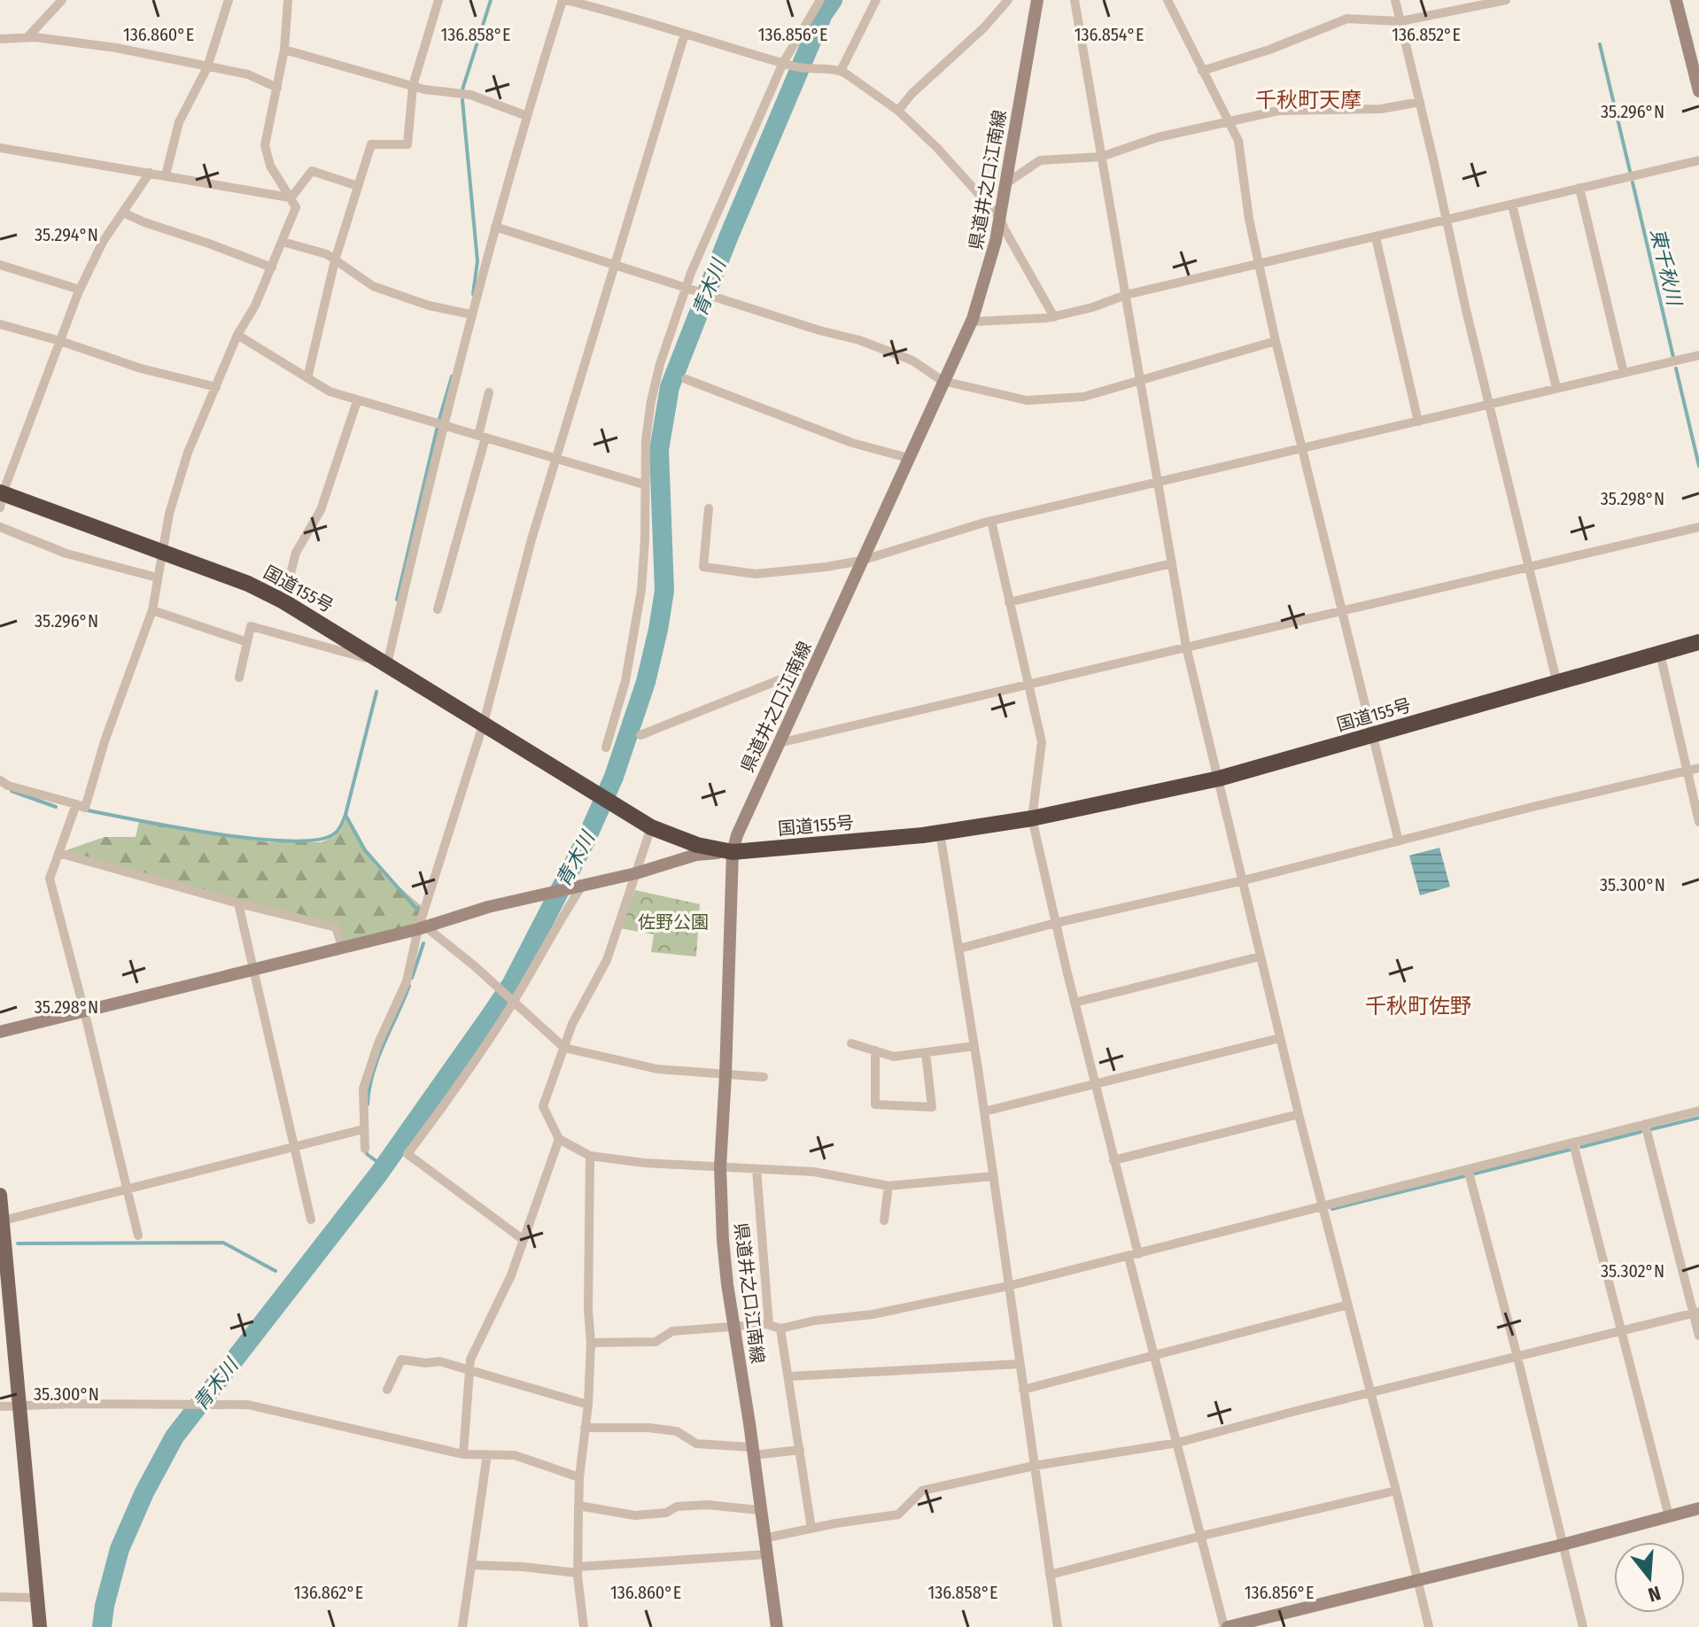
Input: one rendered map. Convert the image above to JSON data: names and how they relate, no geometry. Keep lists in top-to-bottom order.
{
  "streets": {
    "highway": ["国道155号"],
    "main road": ["県道井之口江南線"]
  },
  "crossings": [
    ["県道井之口江南線", "国道155号"]
  ],
  "districts": ["千秋町天摩", "千秋町佐野"],
  "water": ["東千秋川", "青木川"],
  "parks": ["佐野公園"],
  "north": "bottom",
  "coordinates": [
    "136.860°E",
    "136.858°E",
    "136.856°E",
    "136.854°E",
    "136.852°E",
    "35.296°N",
    "35.294°N",
    "35.298°N",
    "35.300°N",
    "35.302°N",
    "136.862°E"
  ]
}
